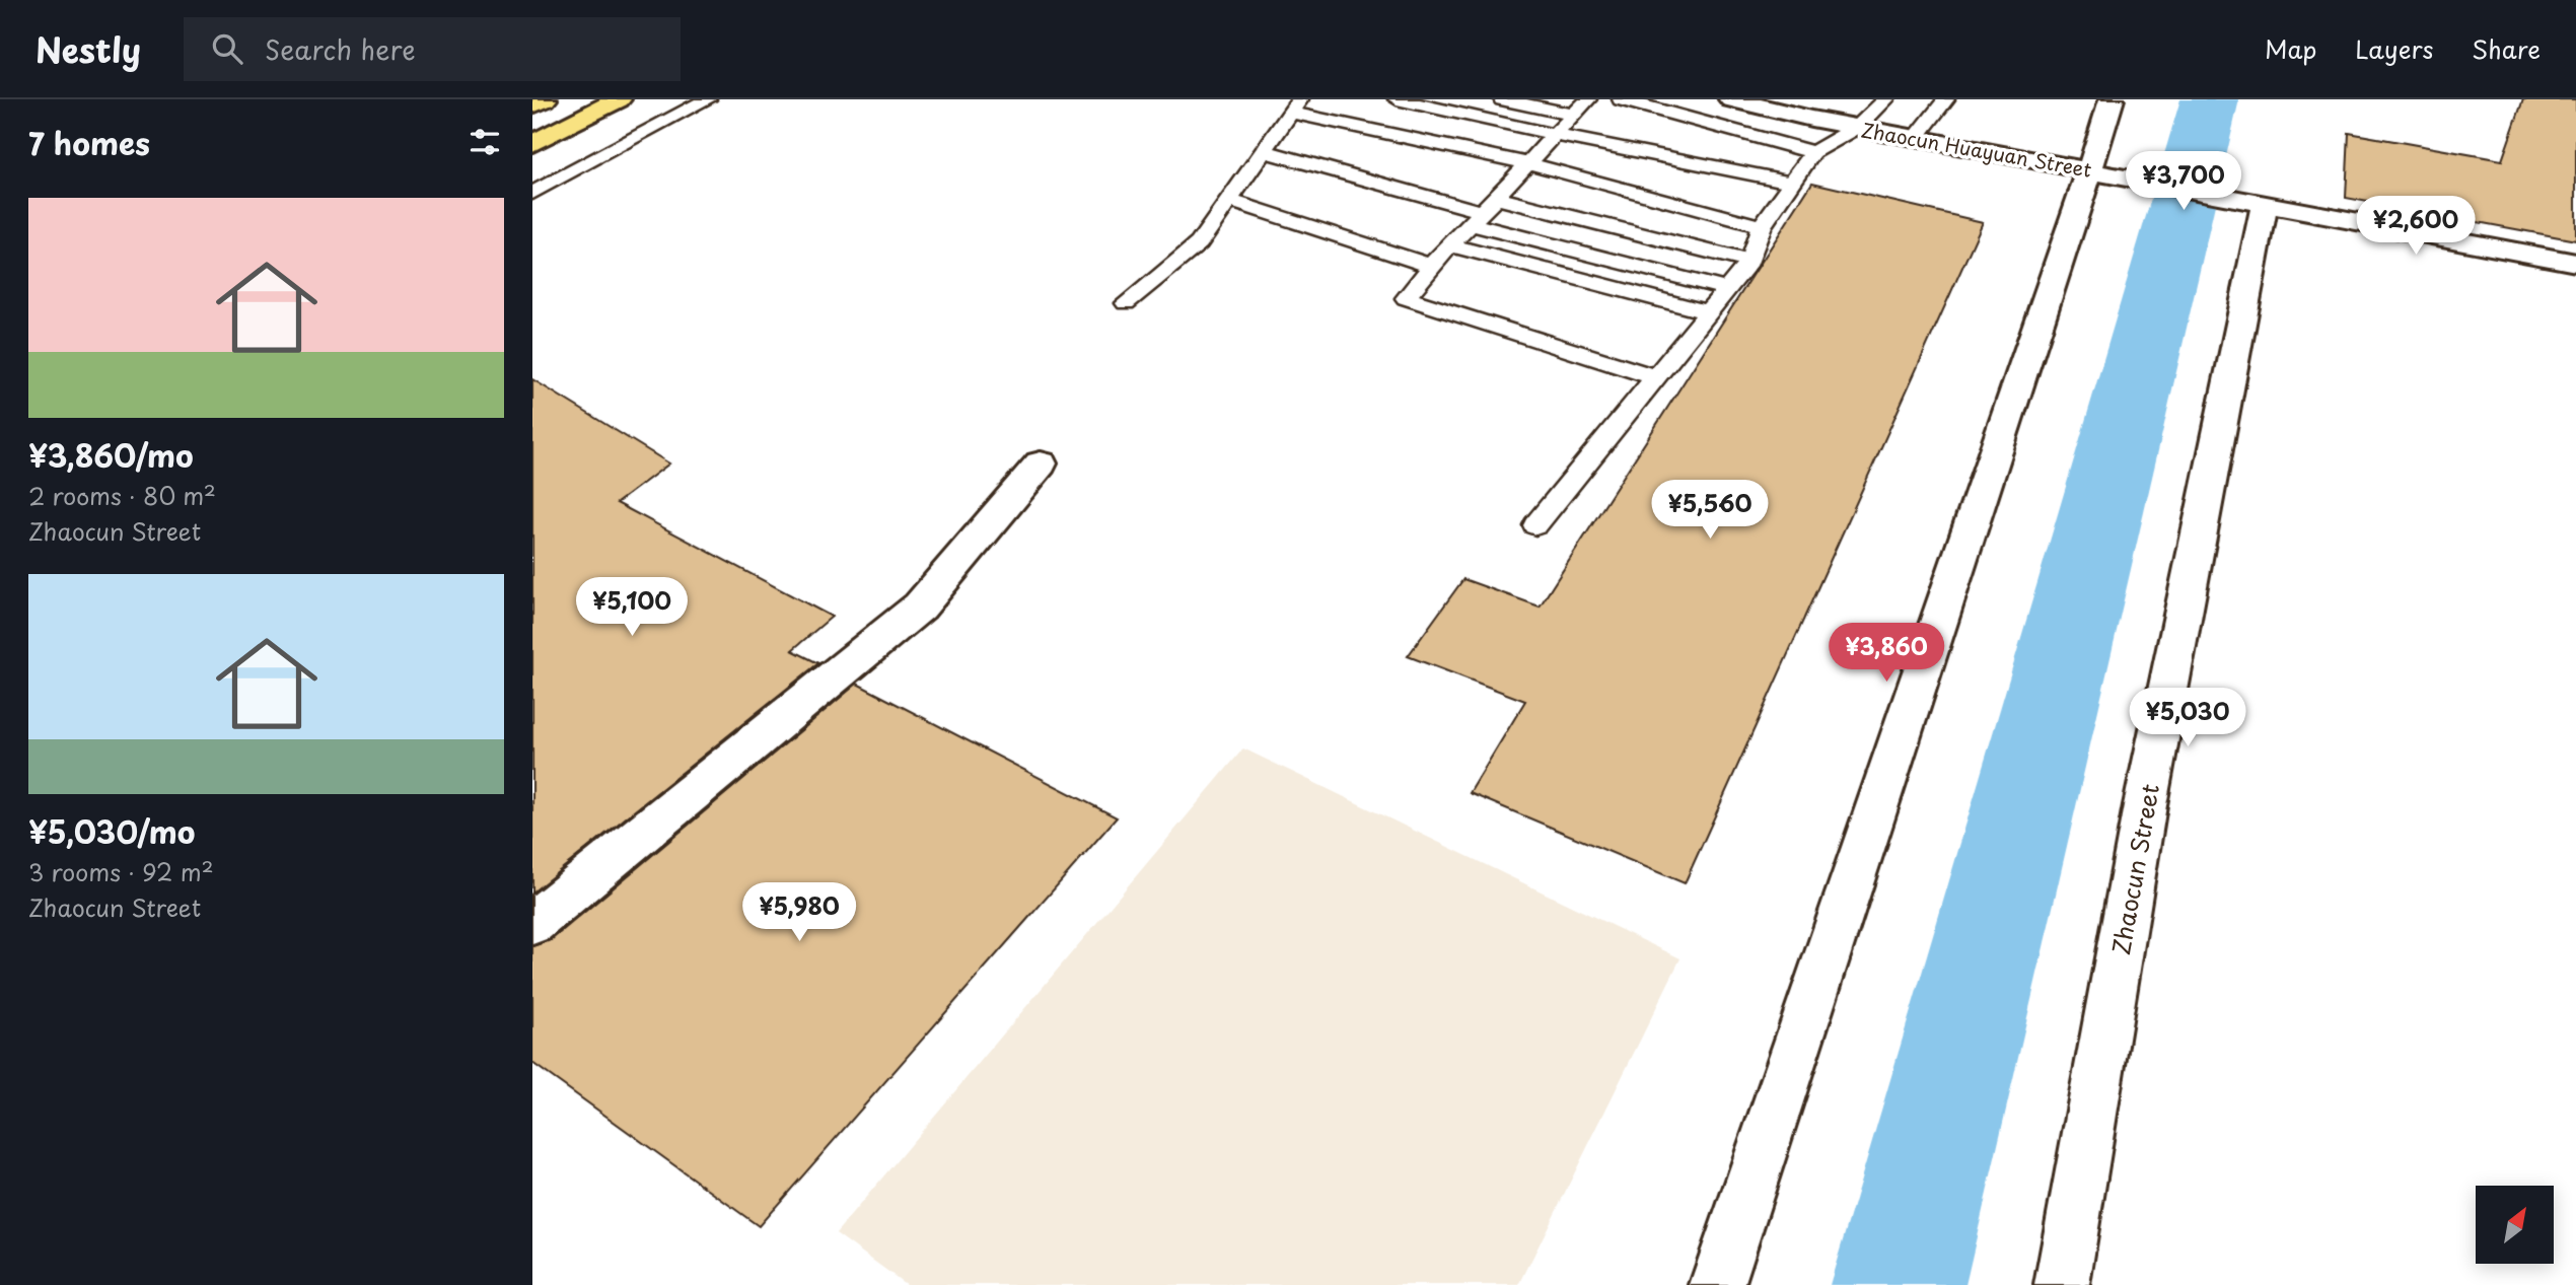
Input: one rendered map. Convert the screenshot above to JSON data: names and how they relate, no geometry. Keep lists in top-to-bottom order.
{
  "streets": {
    "street": ["Zhaocun Huayuan Street", "Zhaocun Street"]
  },
  "crossings": [
    ["Zhaocun Huayuan Street", "Zhaocun Street"]
  ],
  "north": "top right",
  "page": {
    "header": "Nestly",
    "search": "Search here",
    "nav": ["Map", "Layers", "Share"],
    "heading": "7 homes",
    "price": [
      "¥3,700",
      "¥2,600",
      "¥5,560",
      "¥5,100",
      "¥3,860",
      "¥5,030",
      "¥5,980"
    ],
    "list": [
      {
        "name": "¥3,860/mo",
        "note": "2 rooms · 80 m² · Zhaocun Street"
      },
      {
        "name": "¥5,030/mo",
        "note": "3 rooms · 92 m² · Zhaocun Street"
      }
    ]
  }
}
